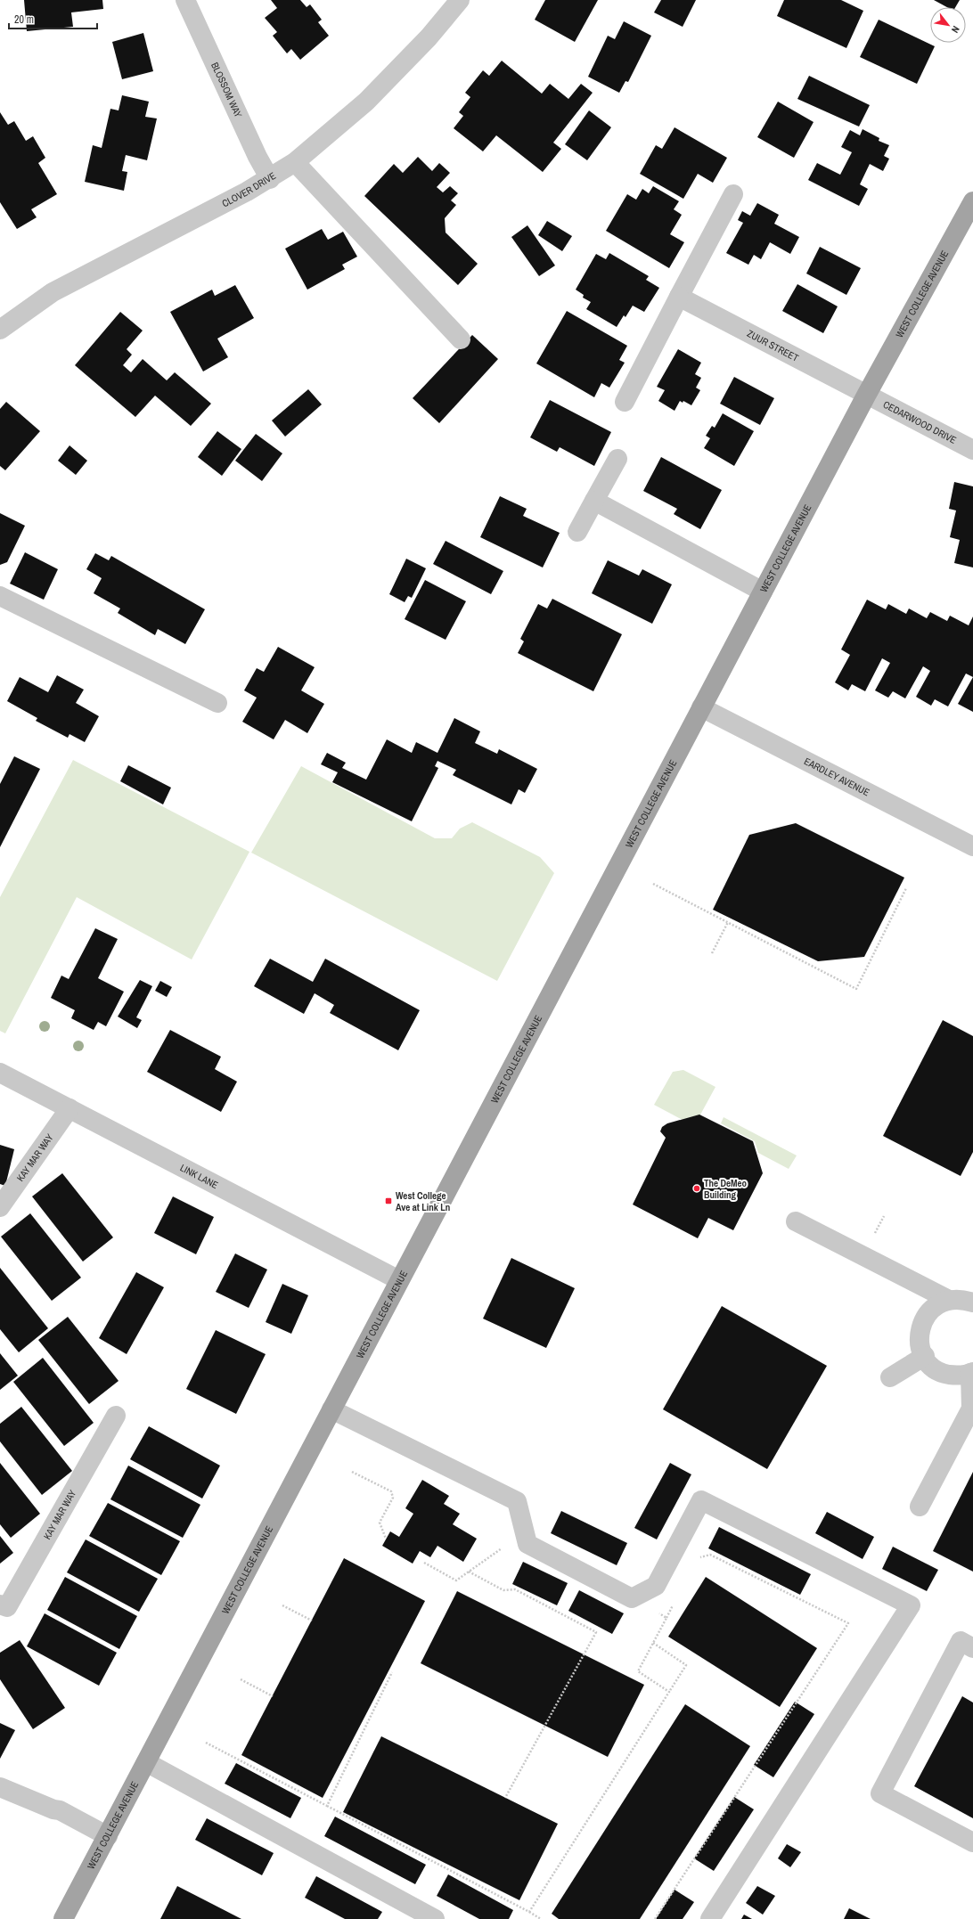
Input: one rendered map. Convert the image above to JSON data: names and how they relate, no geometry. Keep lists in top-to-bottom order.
{
  "streets": {
    "main road": ["WEST COLLEGE AVENUE"],
    "street": [
      "BLOSSOM WAY",
      "CLOVER DRIVE",
      "ZUUR STREET",
      "CEDARWOOD DRIVE",
      "EARDLEY AVENUE",
      "KAY MAR WAY",
      "LINK LANE"
    ]
  },
  "crossings": [
    ["BLOSSOM WAY", "CLOVER DRIVE"],
    ["WEST COLLEGE AVENUE", "ZUUR STREET"],
    ["WEST COLLEGE AVENUE", "CEDARWOOD DRIVE"],
    ["WEST COLLEGE AVENUE", "EARDLEY AVENUE"],
    ["WEST COLLEGE AVENUE", "LINK LANE"],
    ["ZUUR STREET", "CEDARWOOD DRIVE"],
    ["KAY MAR WAY", "LINK LANE"]
  ],
  "places": {
    "other": ["The DeMeo Building"],
    "transit": ["West College Ave at Link Ln"]
  },
  "scale_bar": "20 m",
  "north": "bottom right"
}
